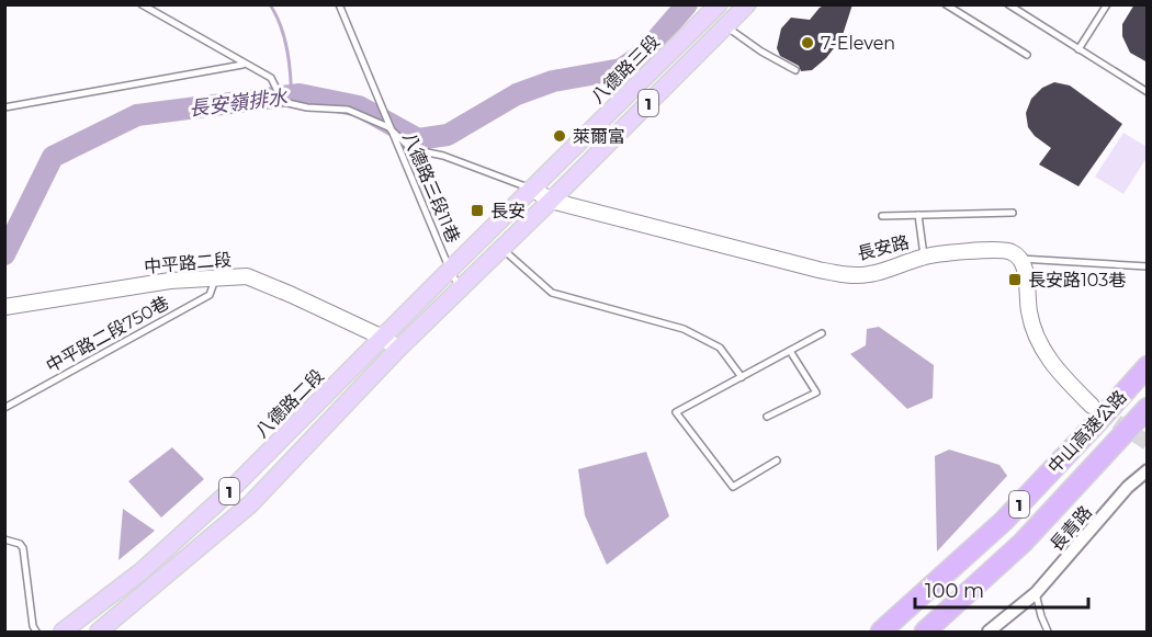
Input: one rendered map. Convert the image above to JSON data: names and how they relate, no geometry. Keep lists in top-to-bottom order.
{
  "streets": {
    "highway": ["1", "中山高速公路"],
    "main road": ["八德路三段", "八德路二段"],
    "street": ["長安路", "中平路二段", "長青路"],
    "lane": ["八德路三段11巷", "中平路二段750巷"]
  },
  "crossings": [
    ["八德路三段", "長安路"],
    ["八德路三段", "八德路二段"],
    ["1", "八德路三段11巷"],
    ["1", "長安路"],
    ["1", "中平路二段"],
    ["八德路三段11巷", "八德路二段"],
    ["長安路", "八德路二段"],
    ["中平路二段", "中平路二段750巷"],
    ["中平路二段", "八德路二段"]
  ],
  "water": ["長安嶺排水"],
  "places": {
    "other": ["7-Eleven", "萊爾富"],
    "transit": ["長安", "長安路103巷"]
  },
  "scale_bar": "100 m"
}
